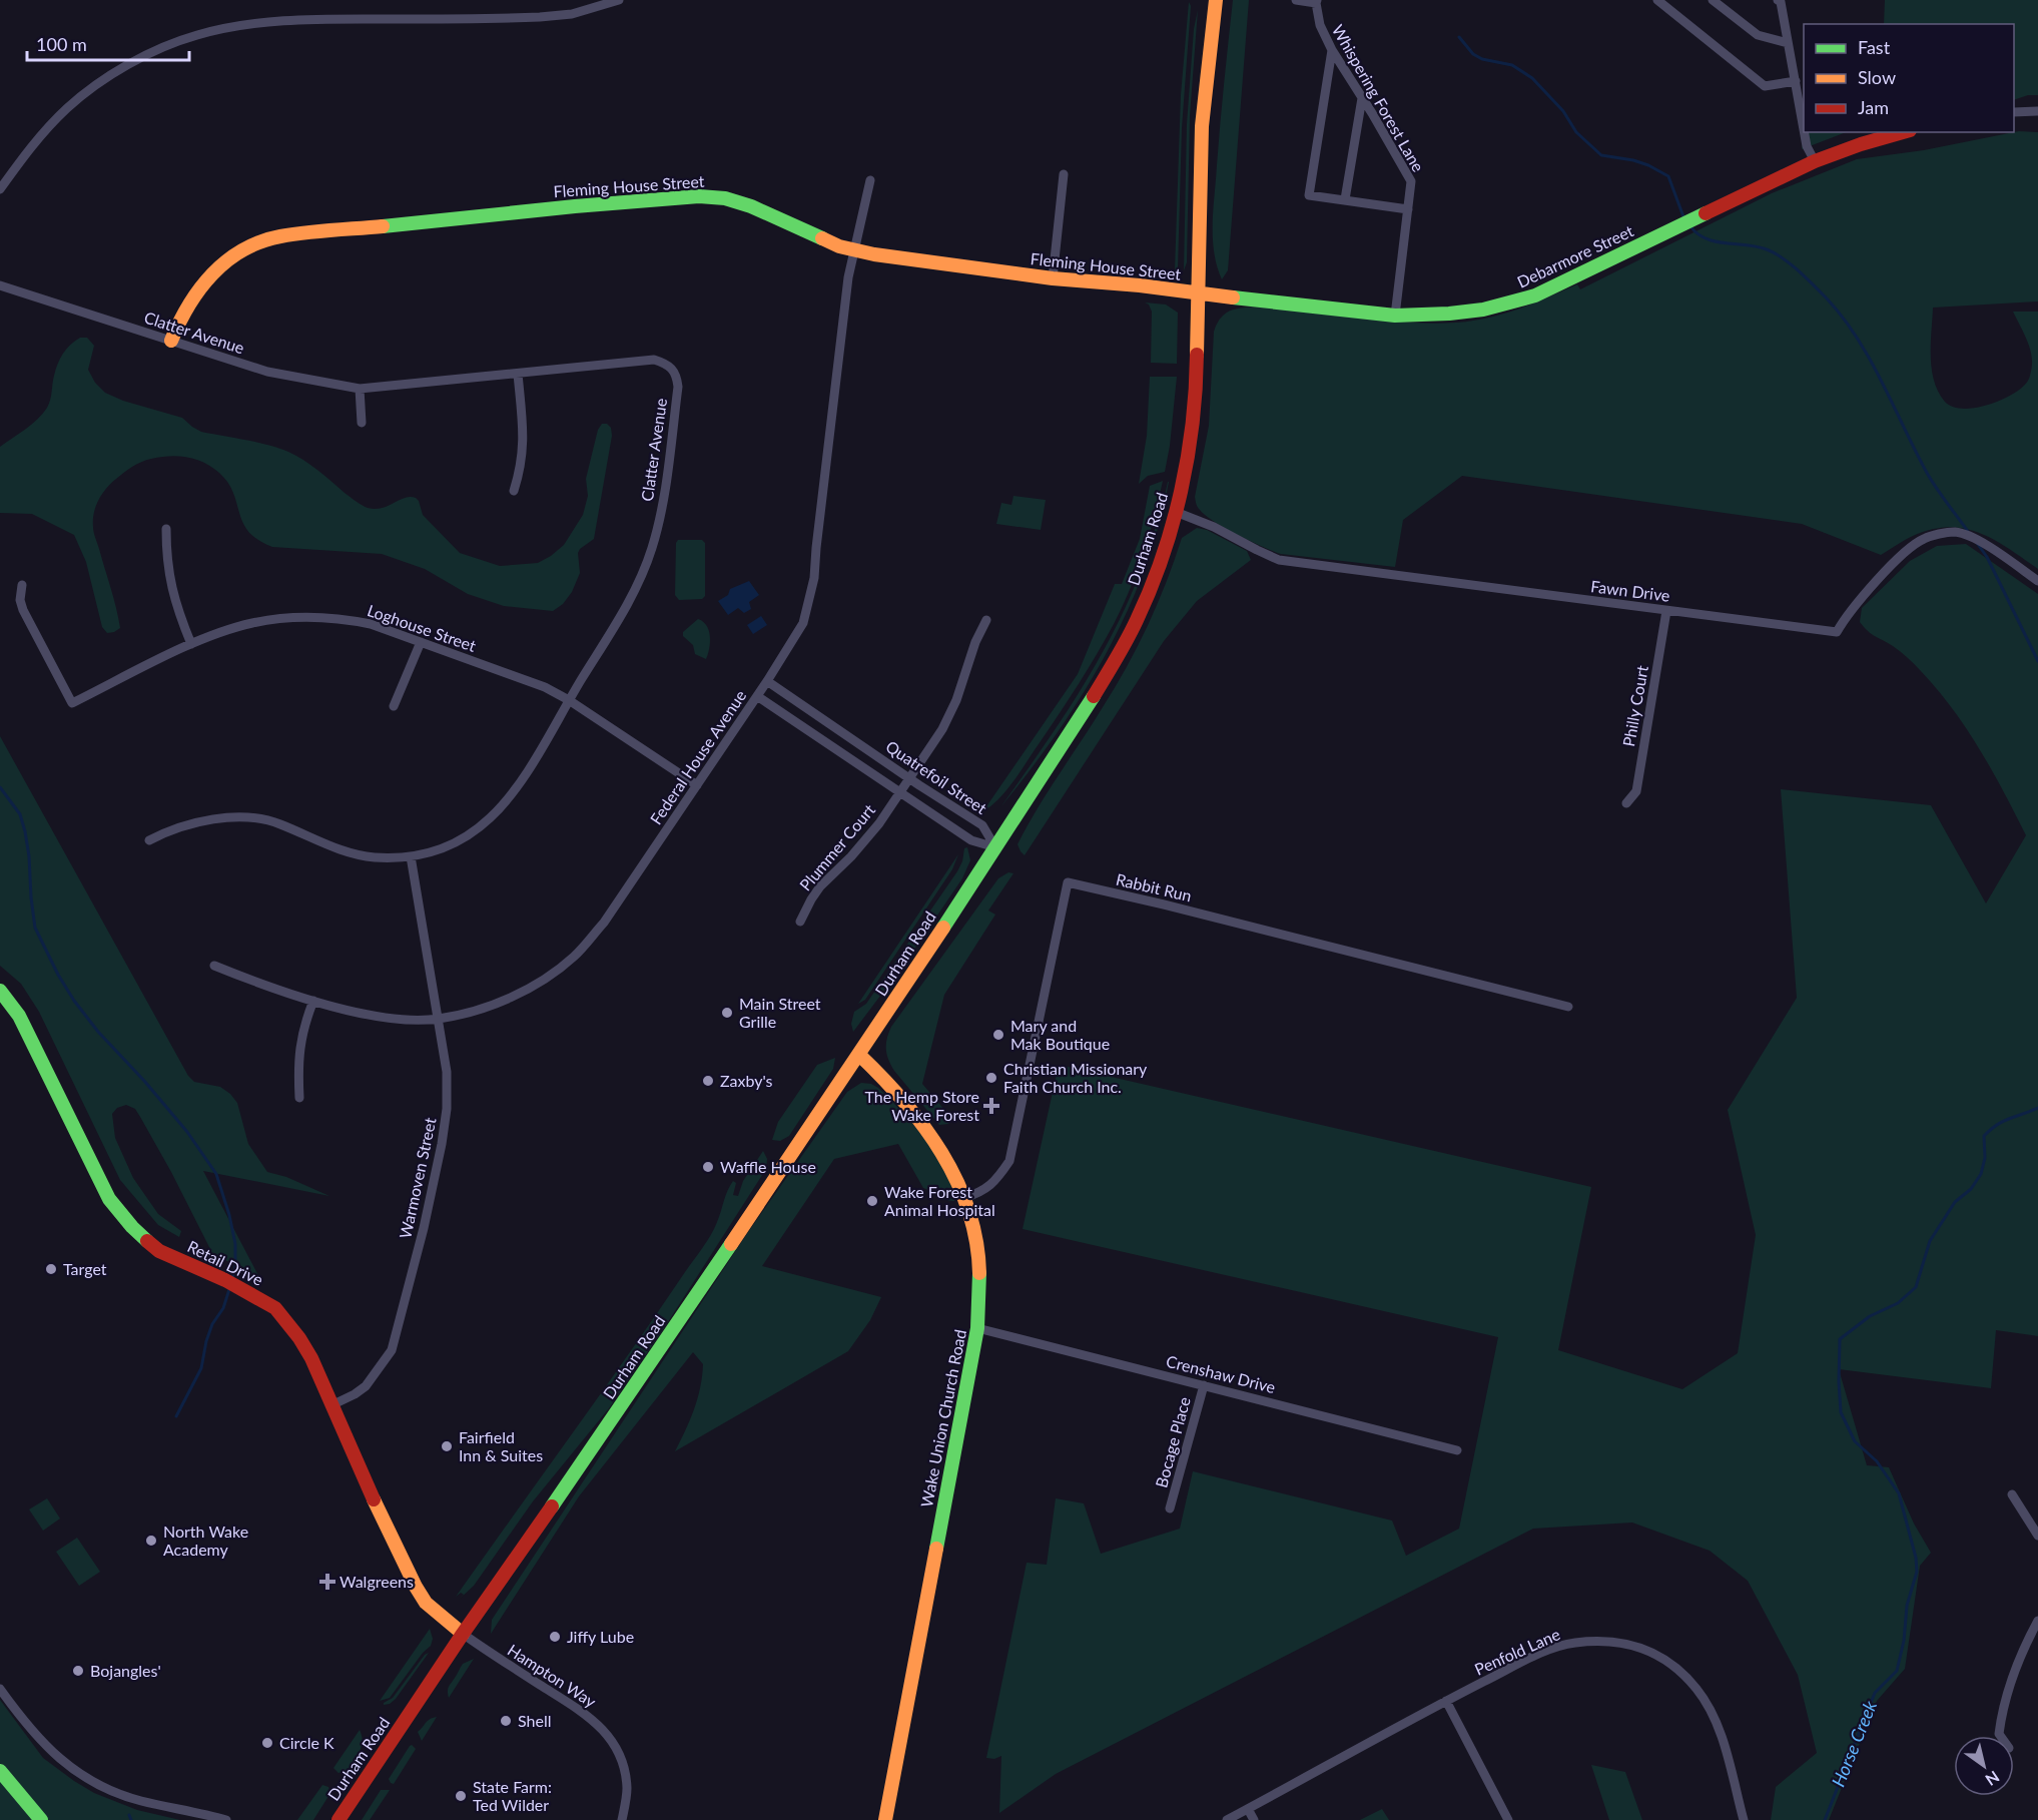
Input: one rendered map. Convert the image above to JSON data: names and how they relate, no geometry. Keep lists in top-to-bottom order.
{
  "streets": {
    "main road": [
      "Fleming House Street",
      "Debarmore Street",
      "Durham Road",
      "Retail Drive",
      "Wake Union Church Road"
    ],
    "street": [
      "Whispering Forest Lane",
      "Clatter Avenue",
      "Fawn Drive",
      "Loghouse Street",
      "Philly Court",
      "Federal House Avenue",
      "Quatrefoil Street",
      "Plummer Court",
      "Rabbit Run",
      "Warmoven Street",
      "Crenshaw Drive",
      "Bocage Place",
      "Penfold Lane",
      "Hampton Way"
    ]
  },
  "crossings": [
    ["Whispering Forest Lane", "Debarmore Street"],
    ["Fleming House Street", "Debarmore Street"],
    ["Fleming House Street", "Clatter Avenue"],
    ["Fleming House Street", "Durham Road"],
    ["Fleming House Street", "Federal House Avenue"],
    ["Debarmore Street", "Durham Road"],
    ["Clatter Avenue", "Loghouse Street"],
    ["Clatter Avenue", "Warmoven Street"],
    ["Durham Road", "Fawn Drive"],
    ["Durham Road", "Quatrefoil Street"],
    ["Durham Road", "Retail Drive"],
    ["Durham Road", "Wake Union Church Road"],
    ["Durham Road", "Hampton Way"],
    ["Fawn Drive", "Philly Court"],
    ["Loghouse Street", "Federal House Avenue"],
    ["Federal House Avenue", "Quatrefoil Street"],
    ["Federal House Avenue", "Warmoven Street"],
    ["Quatrefoil Street", "Plummer Court"],
    ["Rabbit Run", "Wake Union Church Road"],
    ["Warmoven Street", "Retail Drive"],
    ["Retail Drive", "Hampton Way"],
    ["Crenshaw Drive", "Wake Union Church Road"],
    ["Crenshaw Drive", "Bocage Place"]
  ],
  "water": ["Horse Creek"],
  "places": {
    "other": [
      "Main Street Grille",
      "Mary and Mak Boutique",
      "Christian Missionary Faith Church Inc.",
      "Zaxby's",
      "Waffle House",
      "Wake Forest Animal Hospital",
      "Target",
      "Fairfield Inn & Suites",
      "North Wake Academy",
      "Jiffy Lube",
      "Bojangles'",
      "Shell",
      "Circle K",
      "State Farm: Ted Wilder"
    ],
    "health": ["The Hemp Store Wake Forest", "Walgreens"]
  },
  "legend": ["Fast", "Slow", "Jam"],
  "scale_bar": "100 m",
  "north": "bottom right"
}
